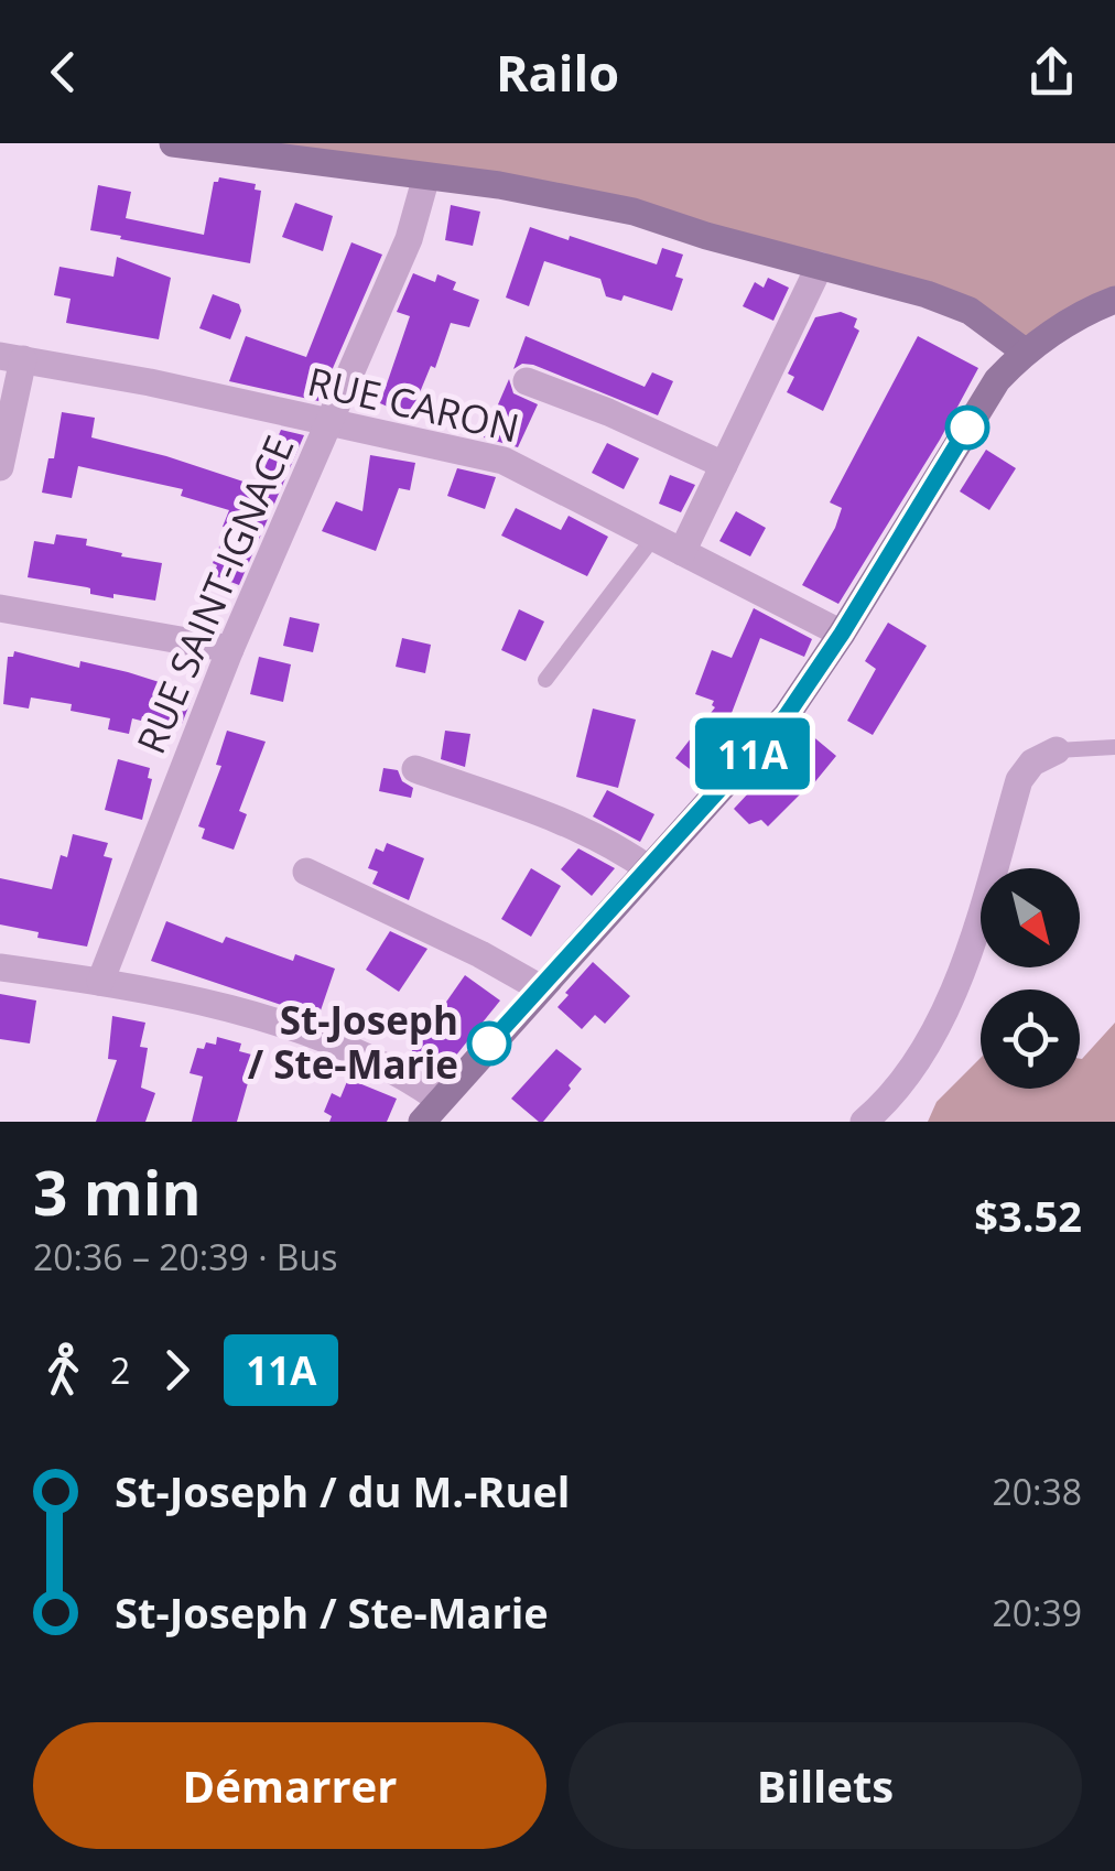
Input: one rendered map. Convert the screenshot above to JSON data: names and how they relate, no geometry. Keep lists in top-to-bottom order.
{
  "streets": {
    "street": ["RUE CARON", "RUE SAINT-IGNACE"]
  },
  "crossings": [
    ["RUE CARON", "RUE SAINT-IGNACE"]
  ],
  "places": ["St-Joseph / Ste-Marie"],
  "lines": ["bus line 11A"],
  "north": "bottom right",
  "page": {
    "header": "Railo",
    "on_map": "11A",
    "heading": ["3 min", "20:36 – 20:39 · Bus", "$3.52"],
    "legs": ["2", "11A"],
    "list": [
      {
        "name": "St-Joseph / du M.-Ruel",
        "value": "20:38"
      },
      {
        "name": "St-Joseph / Ste-Marie",
        "value": "20:39"
      }
    ],
    "buttons": ["Démarrer", "Billets"]
  }
}
